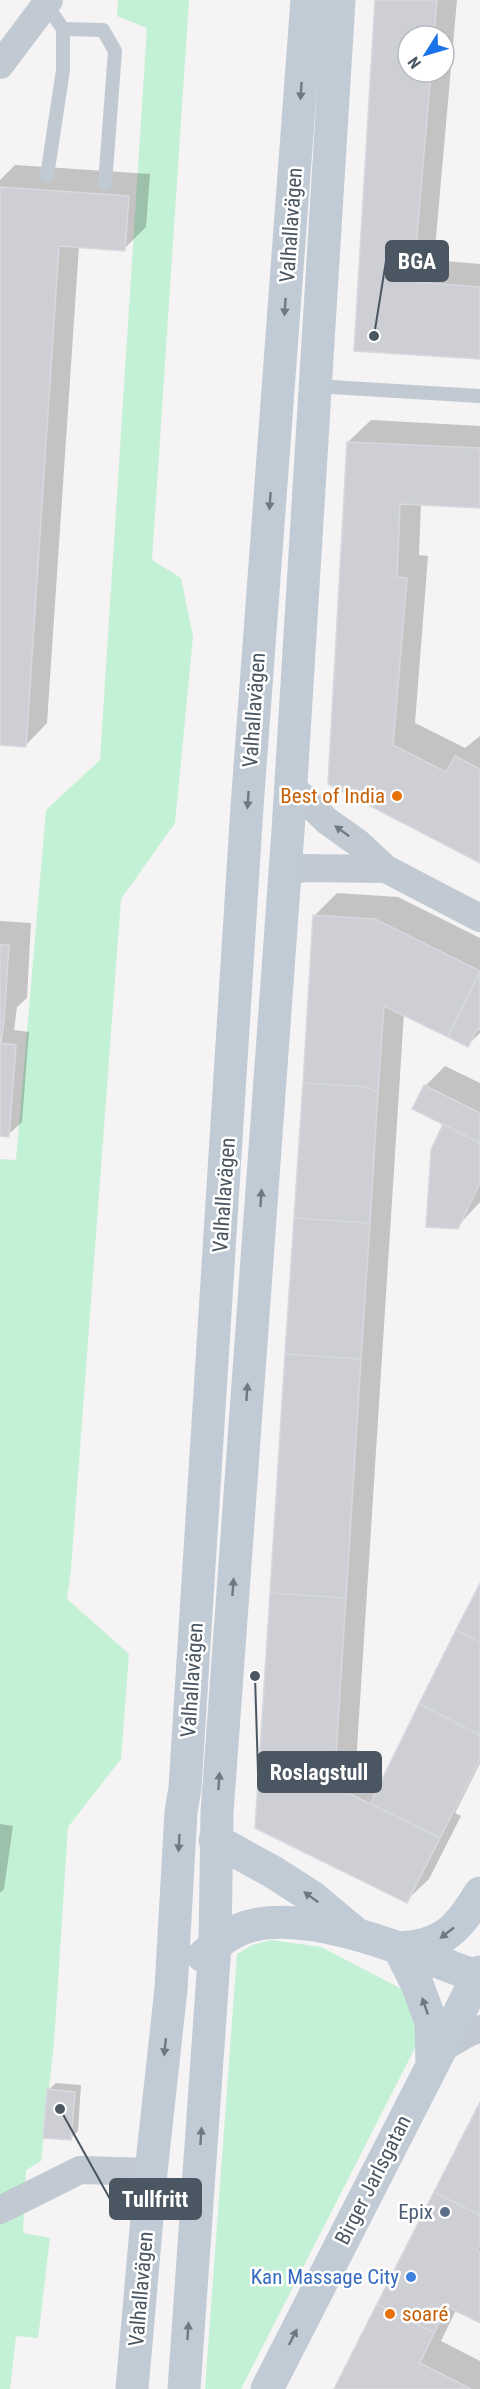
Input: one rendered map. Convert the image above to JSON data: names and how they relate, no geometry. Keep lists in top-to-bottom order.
{
  "streets": {
    "main road": ["Valhallavägen", "Birger Jarlsgatan"]
  },
  "one_way": ["Birger Jarlsgatan"],
  "places": [
    "BGA",
    "Best of India",
    "Roslagstull",
    "Tullfritt",
    "Epix",
    "Kan Massage City",
    "soaré"
  ],
  "north": "bottom left"
}
